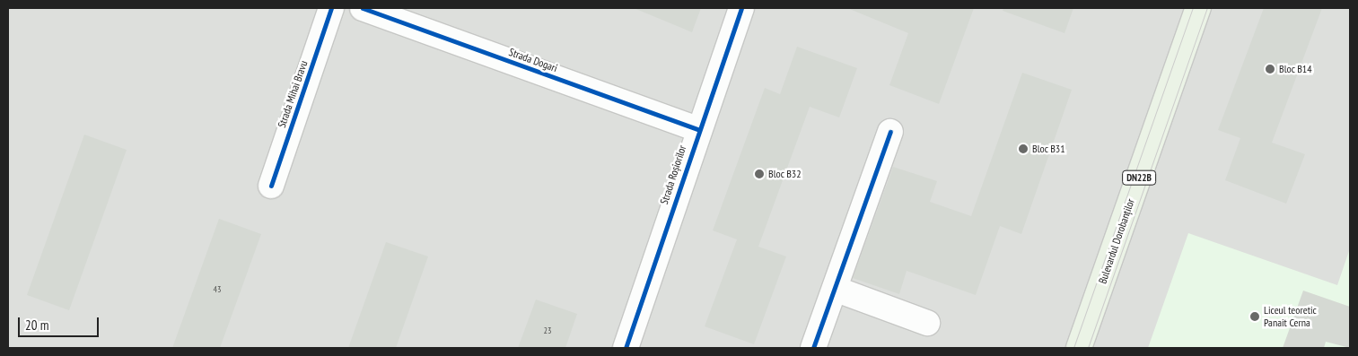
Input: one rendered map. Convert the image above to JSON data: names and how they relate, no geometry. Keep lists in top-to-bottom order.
{
  "streets": {
    "main road": ["DN22B", "Bulevardul Dorobanților"],
    "street": ["Strada Dogari", "Strada Mihai Bravu", "Strada Roșiorilor"]
  },
  "crossings": [
    ["Strada Dogari", "Strada Roșiorilor"]
  ],
  "places": [
    "Bloc B14",
    "Bloc B31",
    "Bloc B32",
    "Liceul teoretic Panait Cerna"
  ],
  "house_numbers": ["43", "23"],
  "scale_bar": "20 m"
}
